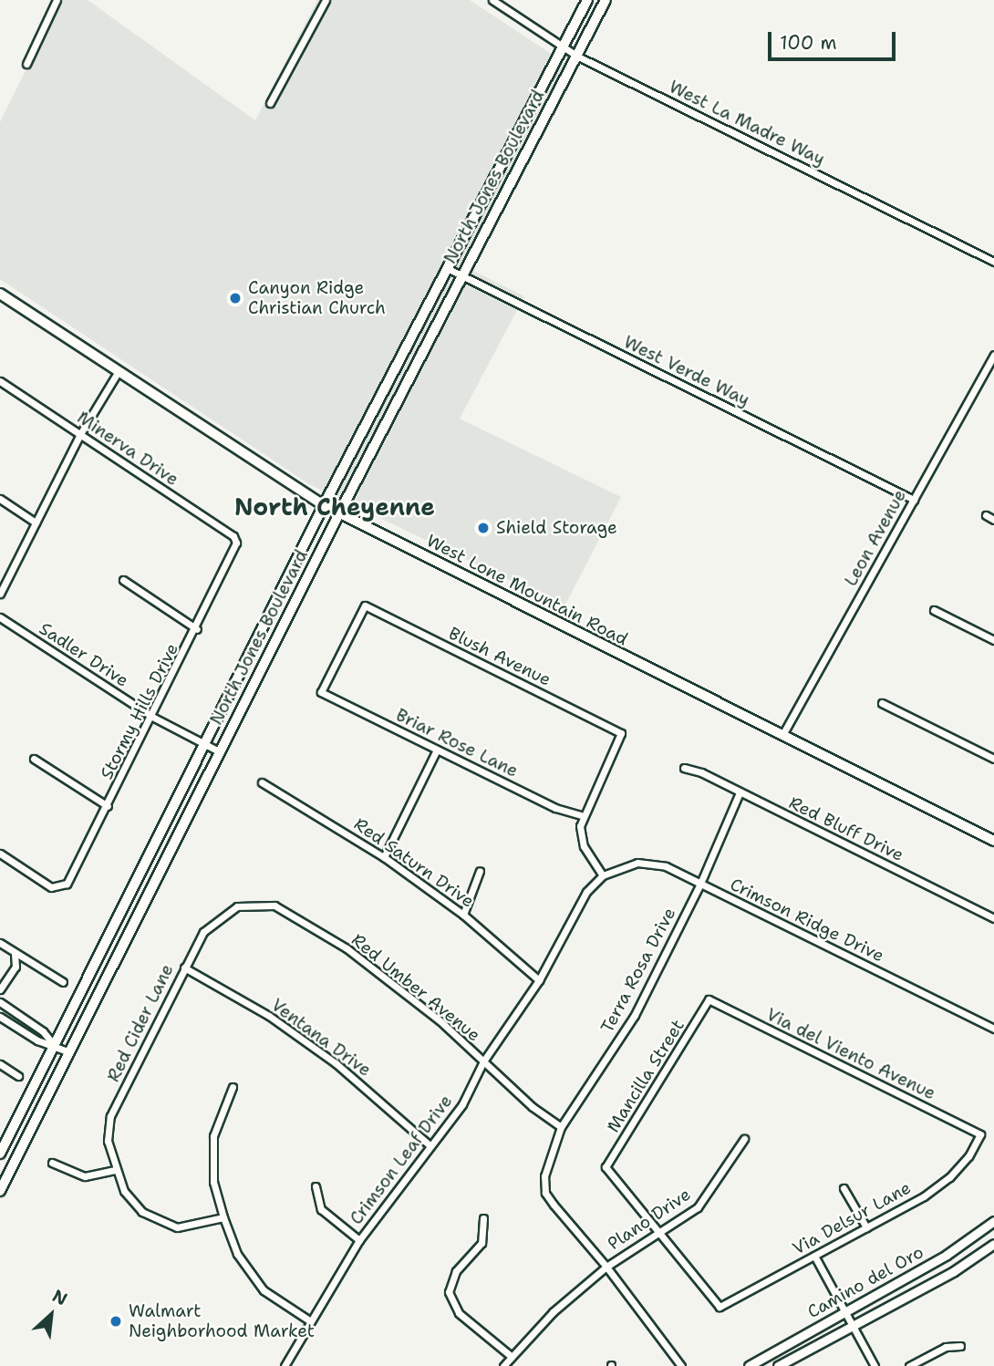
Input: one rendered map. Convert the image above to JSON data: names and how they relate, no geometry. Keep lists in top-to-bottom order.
{
  "streets": {
    "main road": ["North Jones Boulevard", "West Lone Mountain Road"],
    "street": [
      "West La Madre Way",
      "West Verde Way",
      "Minerva Drive",
      "Leon Avenue",
      "Sadler Drive",
      "Blush Avenue",
      "Stormy Hills Drive",
      "Briar Rose Lane",
      "Red Bluff Drive",
      "Red Saturn Drive",
      "Crimson Ridge Drive",
      "Terra Rosa Drive",
      "Red Umber Avenue",
      "Red Cider Lane",
      "Ventana Drive",
      "Via del Viento Avenue",
      "Mancilla Street",
      "Crimson Leaf Drive",
      "Via Delsur Lane",
      "Plano Drive",
      "Camino del Oro"
    ]
  },
  "crossings": [
    ["West La Madre Way", "North Jones Boulevard"],
    ["North Jones Boulevard", "West Verde Way"],
    ["North Jones Boulevard", "West Lone Mountain Road"],
    ["North Jones Boulevard", "Sadler Drive"],
    ["West Verde Way", "Leon Avenue"],
    ["Minerva Drive", "Stormy Hills Drive"],
    ["Leon Avenue", "West Lone Mountain Road"],
    ["Sadler Drive", "Stormy Hills Drive"],
    ["Blush Avenue", "Briar Rose Lane"],
    ["Red Bluff Drive", "Terra Rosa Drive"],
    ["Red Saturn Drive", "Crimson Leaf Drive"],
    ["Crimson Ridge Drive", "Terra Rosa Drive"],
    ["Crimson Ridge Drive", "Crimson Leaf Drive"],
    ["Terra Rosa Drive", "Red Umber Avenue"],
    ["Terra Rosa Drive", "Plano Drive"],
    ["Red Umber Avenue", "Red Cider Lane"],
    ["Red Umber Avenue", "Crimson Leaf Drive"],
    ["Red Cider Lane", "Ventana Drive"],
    ["Ventana Drive", "Crimson Leaf Drive"],
    ["Via del Viento Avenue", "Mancilla Street"],
    ["Via del Viento Avenue", "Via Delsur Lane"],
    ["Mancilla Street", "Via Delsur Lane"],
    ["Mancilla Street", "Plano Drive"],
    ["Via Delsur Lane", "Plano Drive"]
  ],
  "districts": ["North Cheyenne"],
  "places": ["Canyon Ridge Christian Church", "Shield Storage", "Walmart Neighborhood Market"],
  "scale_bar": "100 m",
  "north": "top right"
}
